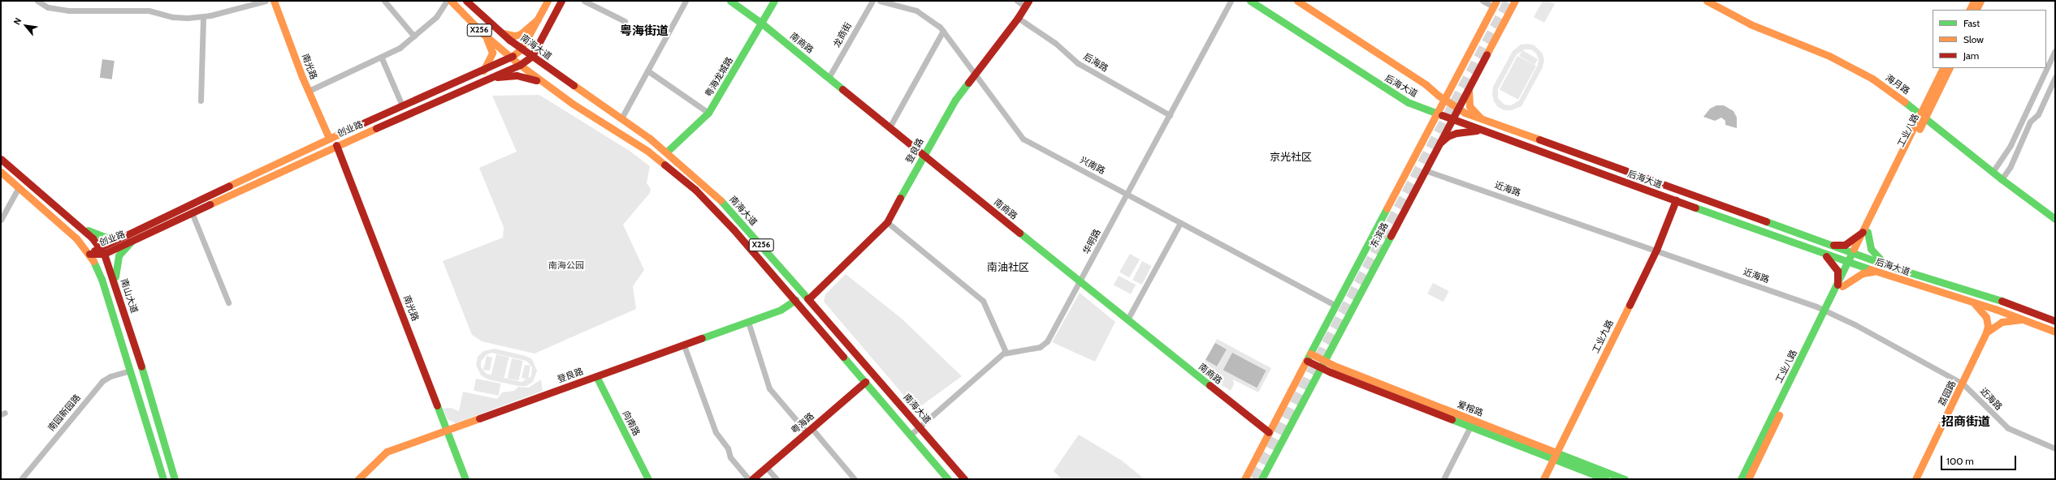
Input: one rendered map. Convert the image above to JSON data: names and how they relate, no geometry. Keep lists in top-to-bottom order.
{
  "streets": {
    "main road": [
      "X256",
      "南商路",
      "南海大道",
      "南光路",
      "粤海龙城路",
      "海月路",
      "后海大道",
      "创业路",
      "工业八路",
      "登良路",
      "东滨路",
      "南山大道",
      "工业九路",
      "荔园路",
      "爱榕路",
      "向南路",
      "粤海路"
    ],
    "street": [
      "龙商街",
      "后海路",
      "兴南路",
      "近海路",
      "华明路",
      "南园新园路"
    ]
  },
  "crossings": [
    ["X256", "创业路"],
    ["X256", "登良路"],
    ["X256", "粤海路"],
    ["龙商街", "南商路"],
    ["南商路", "粤海龙城路"],
    ["南商路", "登良路"],
    ["南商路", "东滨路"],
    ["南商路", "华明路"],
    ["南海大道", "粤海龙城路"],
    ["南海大道", "创业路"],
    ["南海大道", "登良路"],
    ["后海路", "登良路"],
    ["后海路", "华明路"],
    ["南光路", "创业路"],
    ["南光路", "登良路"],
    ["海月路", "工业八路"],
    ["后海大道", "工业八路"],
    ["后海大道", "东滨路"],
    ["后海大道", "工业九路"],
    ["后海大道", "荔园路"],
    ["创业路", "南山大道"],
    ["工业八路", "近海路"],
    ["登良路", "兴南路"],
    ["登良路", "向南路"],
    ["兴南路", "东滨路"],
    ["兴南路", "华明路"],
    ["近海路", "东滨路"],
    ["近海路", "工业九路"],
    ["近海路", "荔园路"],
    ["东滨路", "爱榕路"],
    ["工业九路", "爱榕路"]
  ],
  "districts": [
    "粤海街道",
    "京光社区",
    "南油社区",
    "招商街道"
  ],
  "parks": ["南海公园"],
  "legend": ["Fast", "Slow", "Jam"],
  "scale_bar": "100 m",
  "north": "top left"
}
